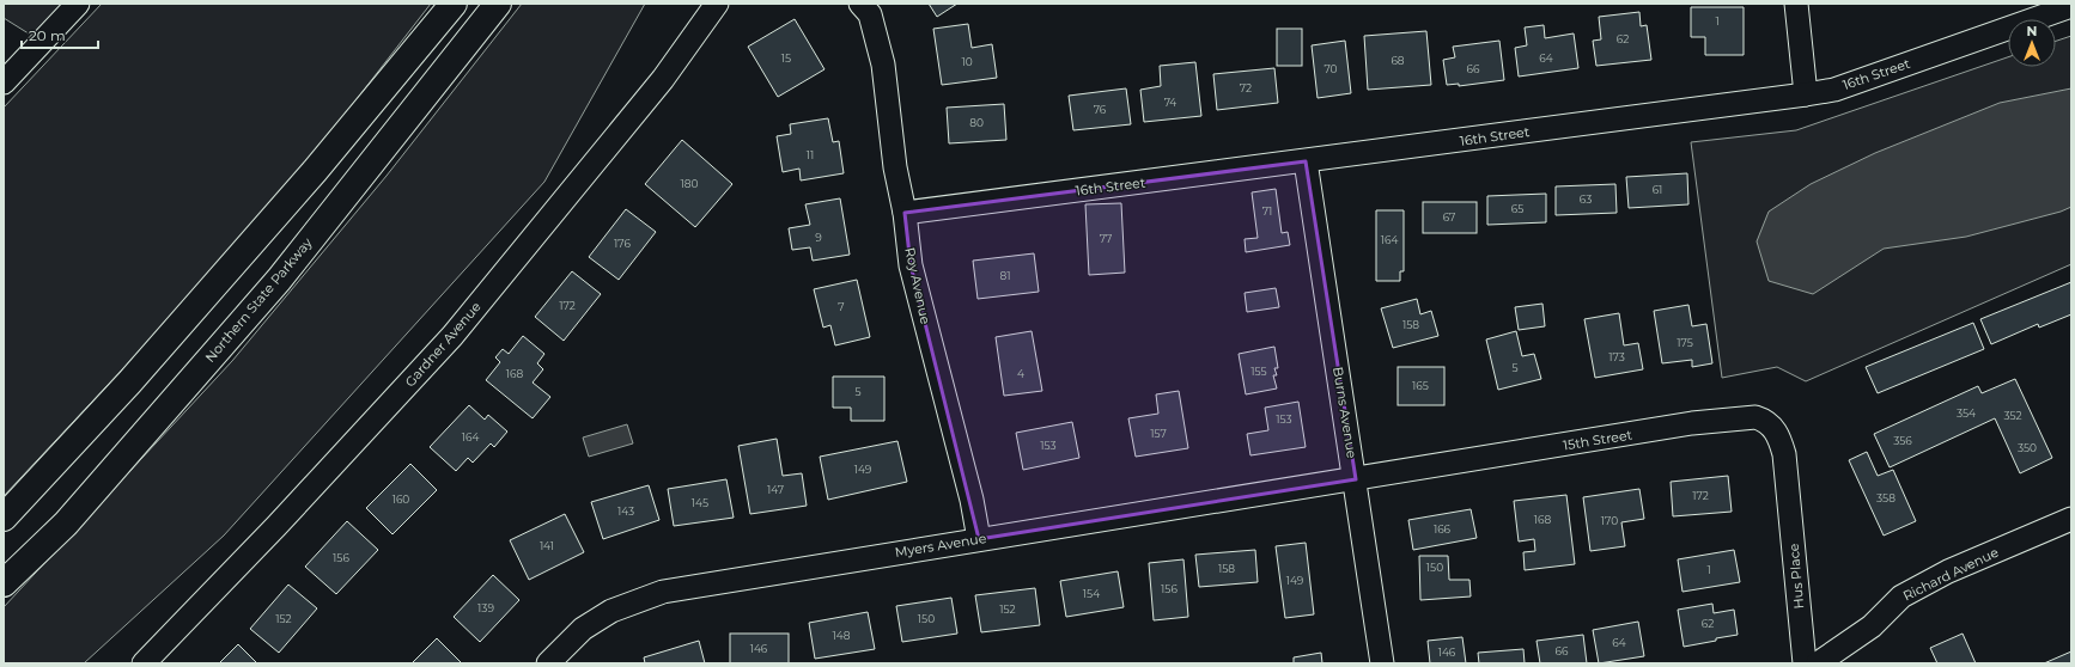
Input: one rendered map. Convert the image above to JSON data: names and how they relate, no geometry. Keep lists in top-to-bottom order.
{
  "streets": {
    "highway": ["Northern State Parkway"],
    "street": [
      "16th Street",
      "Roy Avenue",
      "Gardner Avenue",
      "Burns Avenue",
      "15th Street",
      "Myers Avenue",
      "Richard Avenue",
      "Hus Place"
    ]
  },
  "crossings": [
    ["16th Street", "Roy Avenue"],
    ["16th Street", "Burns Avenue"],
    ["Roy Avenue", "Myers Avenue"],
    ["Burns Avenue", "15th Street"],
    ["Burns Avenue", "Myers Avenue"],
    ["15th Street", "Myers Avenue"],
    ["15th Street", "Hus Place"]
  ],
  "house_numbers": [
    "1",
    "62",
    "15",
    "64",
    "68",
    "10",
    "70",
    "66",
    "72",
    "74",
    "76",
    "80",
    "11",
    "180",
    "61",
    "63",
    "65",
    "71",
    "67",
    "9",
    "77",
    "164",
    "176",
    "81",
    "172",
    "7",
    "158",
    "175",
    "173",
    "5",
    "155",
    "168",
    "4",
    "165",
    "5",
    "354",
    "352",
    "153",
    "157",
    "164",
    "356",
    "153",
    "350",
    "149",
    "147",
    "172",
    "358",
    "160",
    "145",
    "143",
    "168",
    "170",
    "166",
    "141",
    "156",
    "150",
    "158",
    "1",
    "149",
    "156",
    "154",
    "139",
    "152",
    "152",
    "150",
    "62",
    "148",
    "64",
    "146",
    "66",
    "146"
  ],
  "scale_bar": "20 m",
  "north": "top"
}
